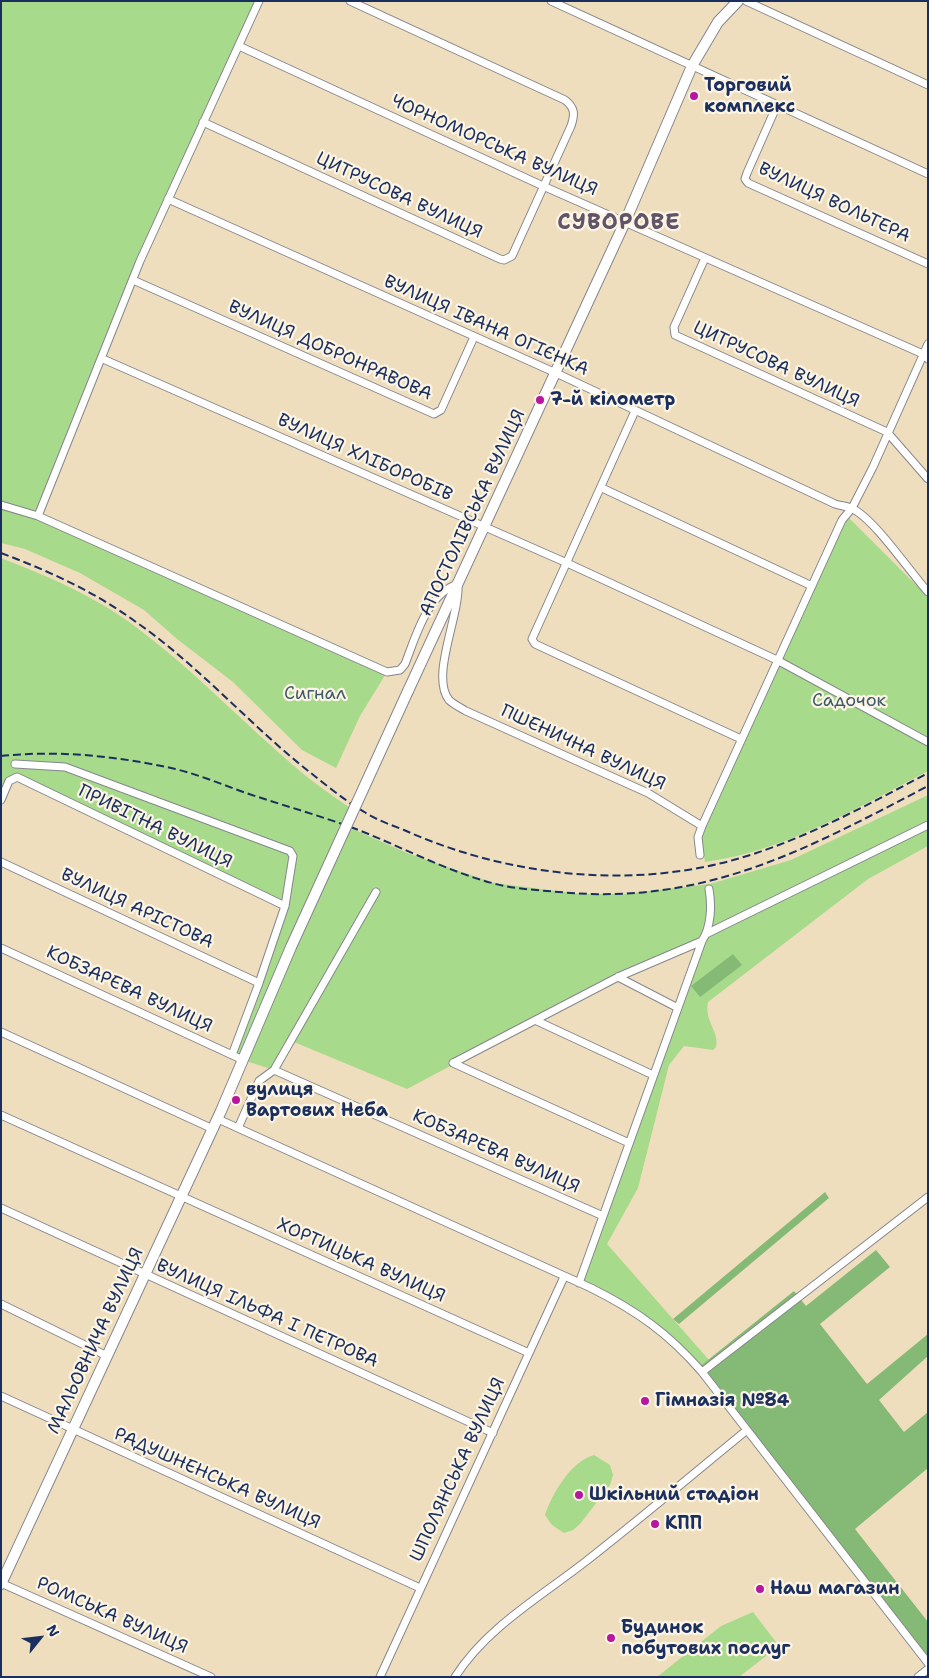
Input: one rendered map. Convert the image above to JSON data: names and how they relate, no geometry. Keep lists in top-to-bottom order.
{
  "streets": {
    "street": [
      "ЧОРНОМОРСЬКА ВУЛИЦЯ",
      "ЦИТРУСОВА ВУЛИЦЯ",
      "ВУЛИЦЯ ВОЛЬТЕРА",
      "ВУЛИЦЯ ІВАНА ОГІЄНКА",
      "ВУЛИЦЯ ДОБРОНРАВОВА",
      "ВУЛИЦЯ ХЛІБОРОБІВ",
      "АПОСТОЛІВСЬКА ВУЛИЦЯ",
      "ПШЕНИЧНА ВУЛИЦЯ",
      "ПРИВІТНА ВУЛИЦЯ",
      "ВУЛИЦЯ АРІСТОВА",
      "КОБЗАРЕВА ВУЛИЦЯ",
      "ХОРТИЦЬКА ВУЛИЦЯ",
      "ВУЛИЦЯ ІЛЬФА І ПЕТРОВА",
      "МАЛЬОВНИЧА ВУЛИЦЯ",
      "ШПОЛЯНСЬКА ВУЛИЦЯ",
      "РАДУШНЕНСЬКА ВУЛИЦЯ",
      "РОМСЬКА ВУЛИЦЯ"
    ]
  },
  "crossings": [
    ["ЧОРНОМОРСЬКА ВУЛИЦЯ", "ЦИТРУСОВА ВУЛИЦЯ"],
    ["ЧОРНОМОРСЬКА ВУЛИЦЯ", "АПОСТОЛІВСЬКА ВУЛИЦЯ"],
    ["ВУЛИЦЯ ІВАНА ОГІЄНКА", "ВУЛИЦЯ ДОБРОНРАВОВА"],
    ["ВУЛИЦЯ ІВАНА ОГІЄНКА", "АПОСТОЛІВСЬКА ВУЛИЦЯ"],
    ["ВУЛИЦЯ ХЛІБОРОБІВ", "АПОСТОЛІВСЬКА ВУЛИЦЯ"],
    ["АПОСТОЛІВСЬКА ВУЛИЦЯ", "ПШЕНИЧНА ВУЛИЦЯ"],
    ["АПОСТОЛІВСЬКА ВУЛИЦЯ", "КОБЗАРЕВА ВУЛИЦЯ"],
    ["ХОРТИЦЬКА ВУЛИЦЯ", "МАЛЬОВНИЧА ВУЛИЦЯ"],
    ["ХОРТИЦЬКА ВУЛИЦЯ", "ШПОЛЯНСЬКА ВУЛИЦЯ"],
    ["ВУЛИЦЯ ІЛЬФА І ПЕТРОВА", "МАЛЬОВНИЧА ВУЛИЦЯ"],
    ["ВУЛИЦЯ ІЛЬФА І ПЕТРОВА", "ШПОЛЯНСЬКА ВУЛИЦЯ"],
    ["МАЛЬОВНИЧА ВУЛИЦЯ", "РАДУШНЕНСЬКА ВУЛИЦЯ"],
    ["МАЛЬОВНИЧА ВУЛИЦЯ", "РОМСЬКА ВУЛИЦЯ"],
    ["ШПОЛЯНСЬКА ВУЛИЦЯ", "РАДУШНЕНСЬКА ВУЛИЦЯ"]
  ],
  "districts": ["СУВОРОВЕ"],
  "parks": ["Сигнал", "Садочок"],
  "places": [
    "Торговий комплекс",
    "7-й кілометр",
    "вулиця Вартових Неба",
    "Гімназія №84",
    "Шкільний стадіон",
    "КПП",
    "Наш магазин",
    "Будинок побутових послуг"
  ],
  "north": "top right"
}
